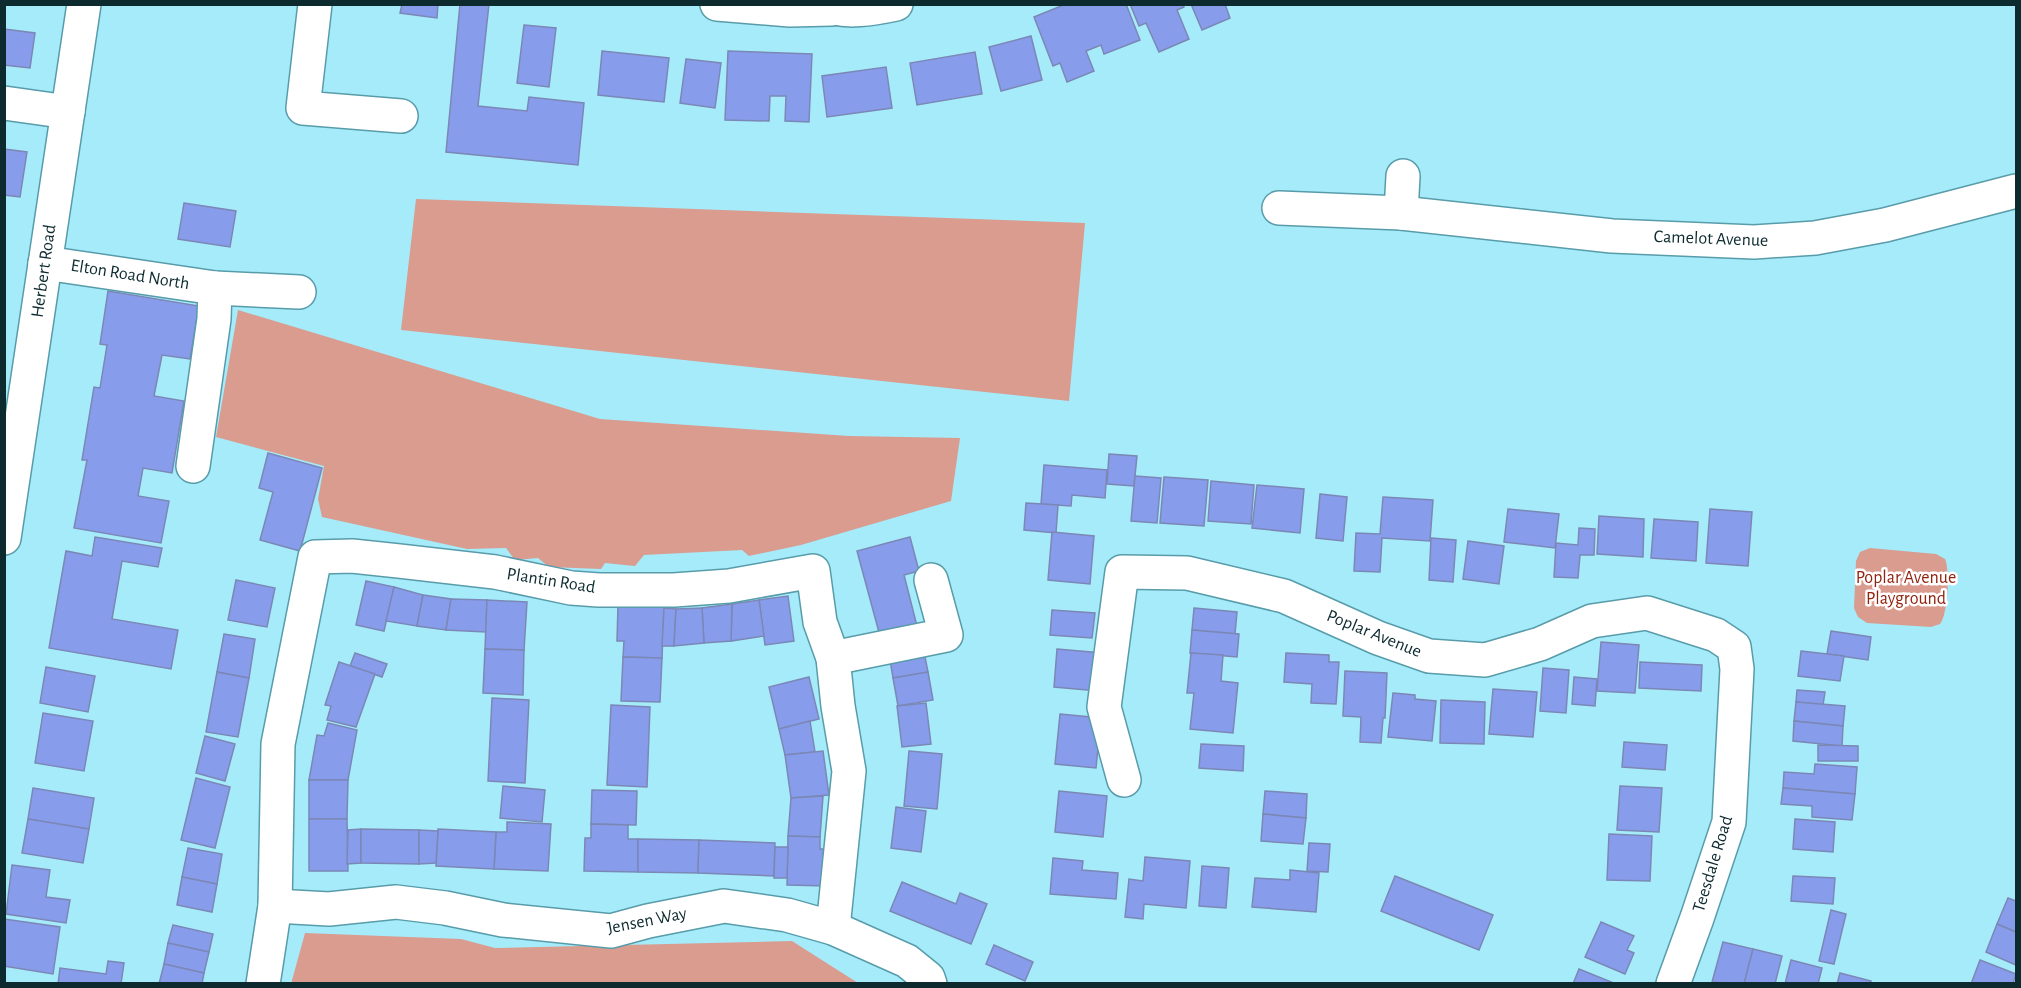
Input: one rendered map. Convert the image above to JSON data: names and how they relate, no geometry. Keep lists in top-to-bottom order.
{
  "streets": {
    "street": [
      "Camelot Avenue",
      "Herbert Road",
      "Elton Road North",
      "Plantin Road",
      "Poplar Avenue",
      "Teesdale Road",
      "Jensen Way"
    ]
  },
  "crossings": [
    ["Herbert Road", "Elton Road North"],
    ["Plantin Road", "Jensen Way"],
    ["Poplar Avenue", "Teesdale Road"]
  ],
  "parks": ["Poplar Avenue Playground"]
}
